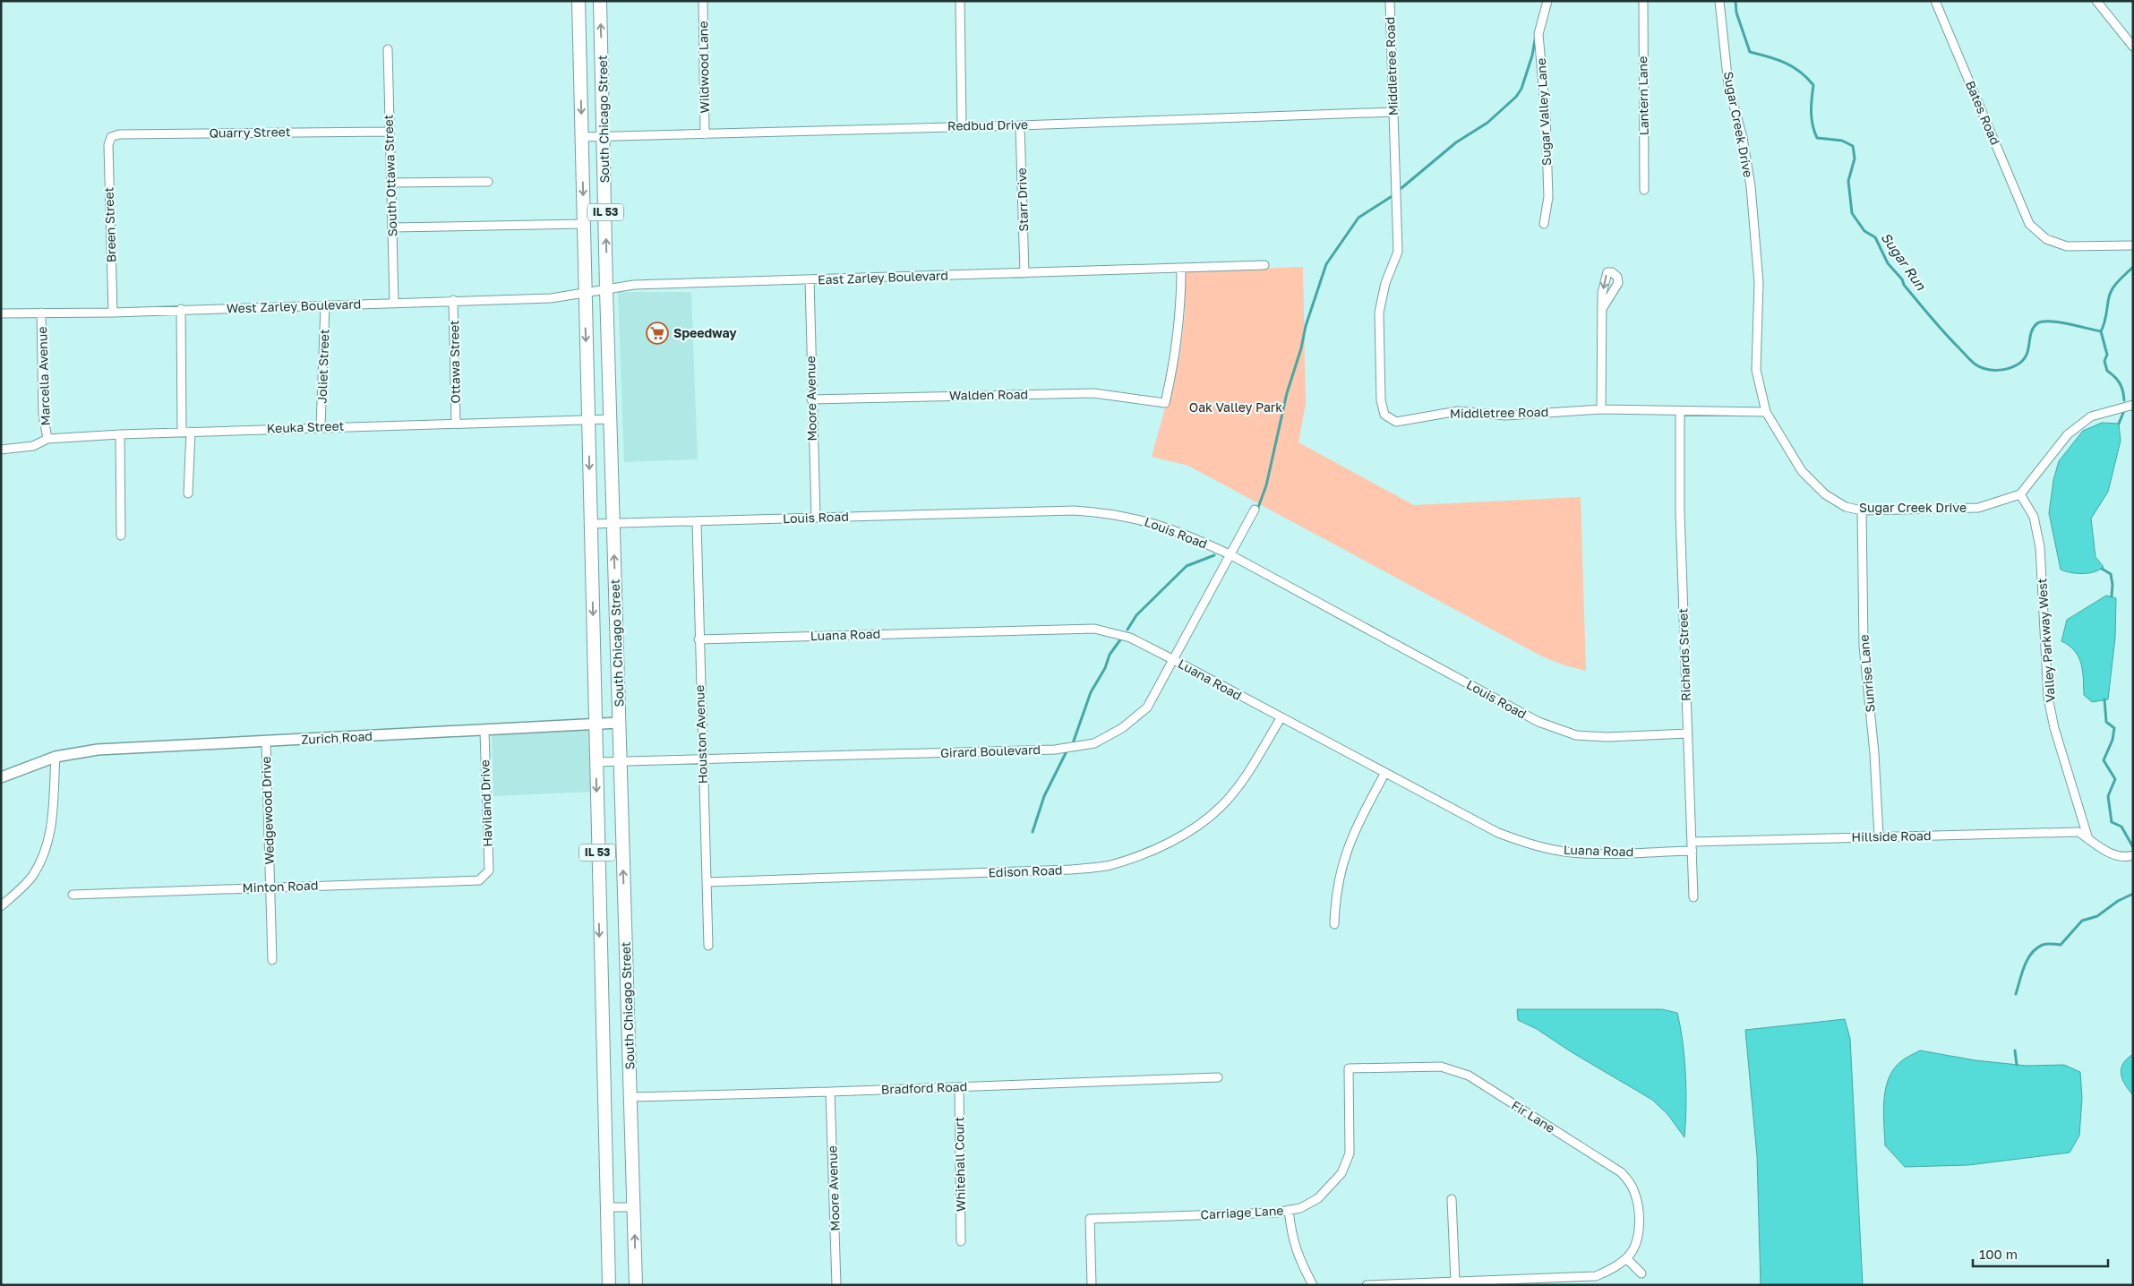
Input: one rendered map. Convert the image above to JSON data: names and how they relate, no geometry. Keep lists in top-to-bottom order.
{
  "streets": {
    "main road": ["South Chicago Street", "IL 53"],
    "street": [
      "Middletree Road",
      "Wildwood Lane",
      "Lantern Lane",
      "Sugar Valley Lane",
      "Bates Road",
      "Sugar Creek Drive",
      "Redbud Drive",
      "Quarry Street",
      "South Ottawa Street",
      "Starr Drive",
      "Breen Street",
      "East Zarley Boulevard",
      "West Zarley Boulevard",
      "Ottawa Street",
      "Joliet Street",
      "Marcella Avenue",
      "Walden Road",
      "Moore Avenue",
      "Keuka Street",
      "Louis Road",
      "Luana Road",
      "Valley Parkway West",
      "Richards Street",
      "Sunrise Lane",
      "Houston Avenue",
      "Zurich Road",
      "Girard Boulevard",
      "Haviland Drive",
      "Wedgewood Drive",
      "Hillside Road",
      "Edison Road",
      "Minton Road",
      "Bradford Road",
      "Fir Lane",
      "Whitehall Court",
      "Carriage Lane"
    ]
  },
  "crossings": [
    ["Middletree Road", "Sugar Creek Drive"],
    ["Middletree Road", "Redbud Drive"],
    ["Middletree Road", "Richards Street"],
    ["Wildwood Lane", "Redbud Drive"],
    ["South Chicago Street", "Redbud Drive"],
    ["South Chicago Street", "East Zarley Boulevard"],
    ["South Chicago Street", "West Zarley Boulevard"],
    ["South Chicago Street", "Keuka Street"],
    ["South Chicago Street", "Louis Road"],
    ["South Chicago Street", "Zurich Road"],
    ["South Chicago Street", "Girard Boulevard"],
    ["South Chicago Street", "Bradford Road"],
    ["Sugar Creek Drive", "Valley Parkway West"],
    ["Sugar Creek Drive", "Sunrise Lane"],
    ["Redbud Drive", "Starr Drive"],
    ["Quarry Street", "South Ottawa Street"],
    ["Quarry Street", "Breen Street"],
    ["South Ottawa Street", "West Zarley Boulevard"],
    ["Starr Drive", "East Zarley Boulevard"],
    ["Breen Street", "West Zarley Boulevard"],
    ["East Zarley Boulevard", "West Zarley Boulevard"],
    ["East Zarley Boulevard", "Walden Road"],
    ["East Zarley Boulevard", "Moore Avenue"],
    ["West Zarley Boulevard", "Ottawa Street"],
    ["West Zarley Boulevard", "Joliet Street"],
    ["West Zarley Boulevard", "Marcella Avenue"],
    ["Ottawa Street", "Keuka Street"],
    ["Joliet Street", "Keuka Street"],
    ["Marcella Avenue", "Keuka Street"],
    ["Walden Road", "Moore Avenue"],
    ["Moore Avenue", "Louis Road"],
    ["Moore Avenue", "Bradford Road"],
    ["Louis Road", "Richards Street"],
    ["Louis Road", "Houston Avenue"],
    ["Louis Road", "Girard Boulevard"],
    ["Luana Road", "Richards Street"],
    ["Luana Road", "Houston Avenue"],
    ["Luana Road", "Girard Boulevard"],
    ["Luana Road", "Hillside Road"],
    ["Luana Road", "Edison Road"],
    ["Valley Parkway West", "Hillside Road"],
    ["Richards Street", "Hillside Road"],
    ["Sunrise Lane", "Hillside Road"],
    ["Houston Avenue", "Girard Boulevard"],
    ["Houston Avenue", "Edison Road"],
    ["Zurich Road", "Haviland Drive"],
    ["Zurich Road", "Wedgewood Drive"],
    ["Haviland Drive", "Minton Road"],
    ["Wedgewood Drive", "Minton Road"],
    ["Bradford Road", "Whitehall Court"],
    ["Fir Lane", "Carriage Lane"]
  ],
  "water": ["Sugar Run"],
  "parks": ["Oak Valley Park"],
  "places": {
    "supermarket": ["Speedway"]
  },
  "scale_bar": "100 m"
}
